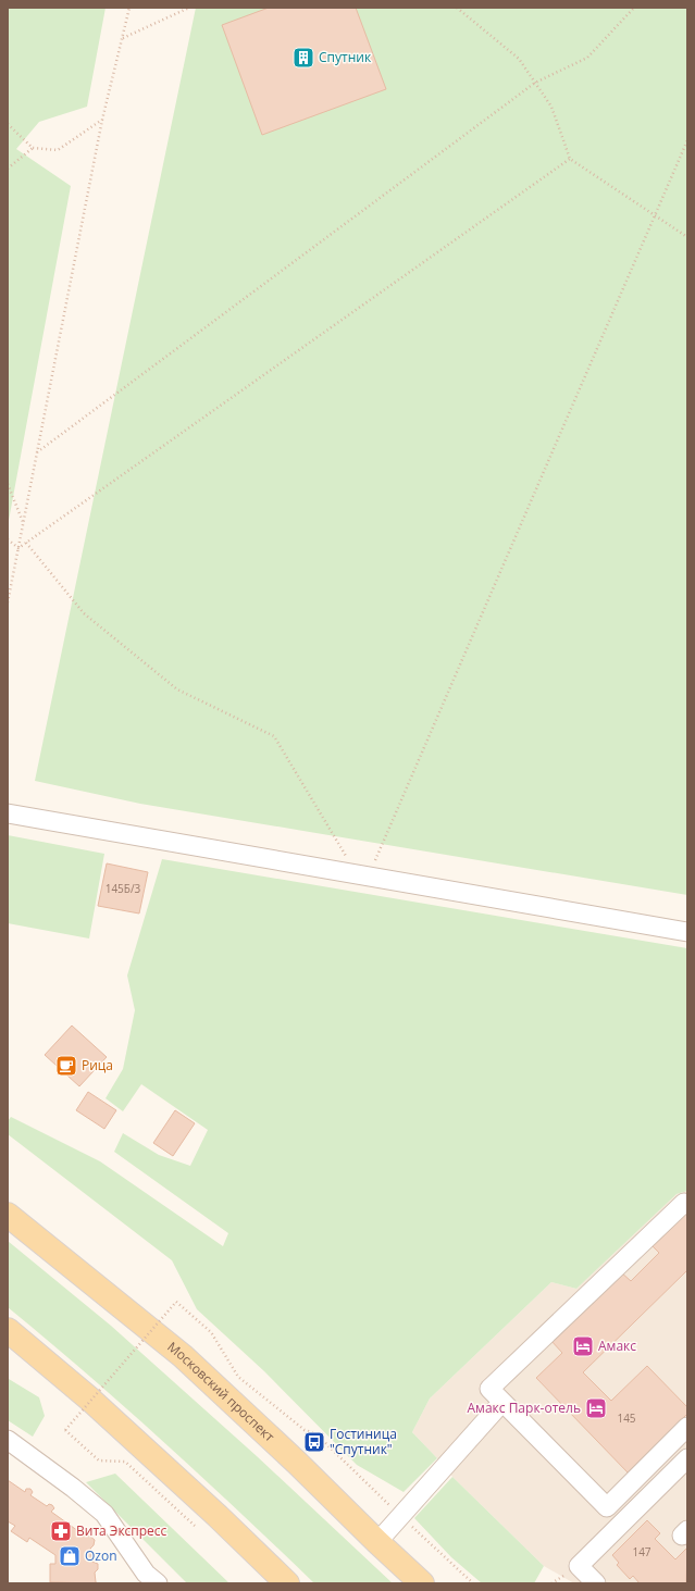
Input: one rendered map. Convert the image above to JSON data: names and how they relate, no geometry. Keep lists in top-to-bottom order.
{
  "streets": {
    "main road": ["Московский проспект"]
  },
  "places": {
    "building": ["Спутник"],
    "cafe": ["Рица"],
    "hotel": ["Амакс", "Амакс Парк-отель"],
    "bus stop": ["Гостиница \"Спутник\""],
    "pharmacy": ["Вита Экспресс"],
    "shop": ["Ozon"]
  },
  "house_numbers": ["145Б/3", "145", "147"]
}
